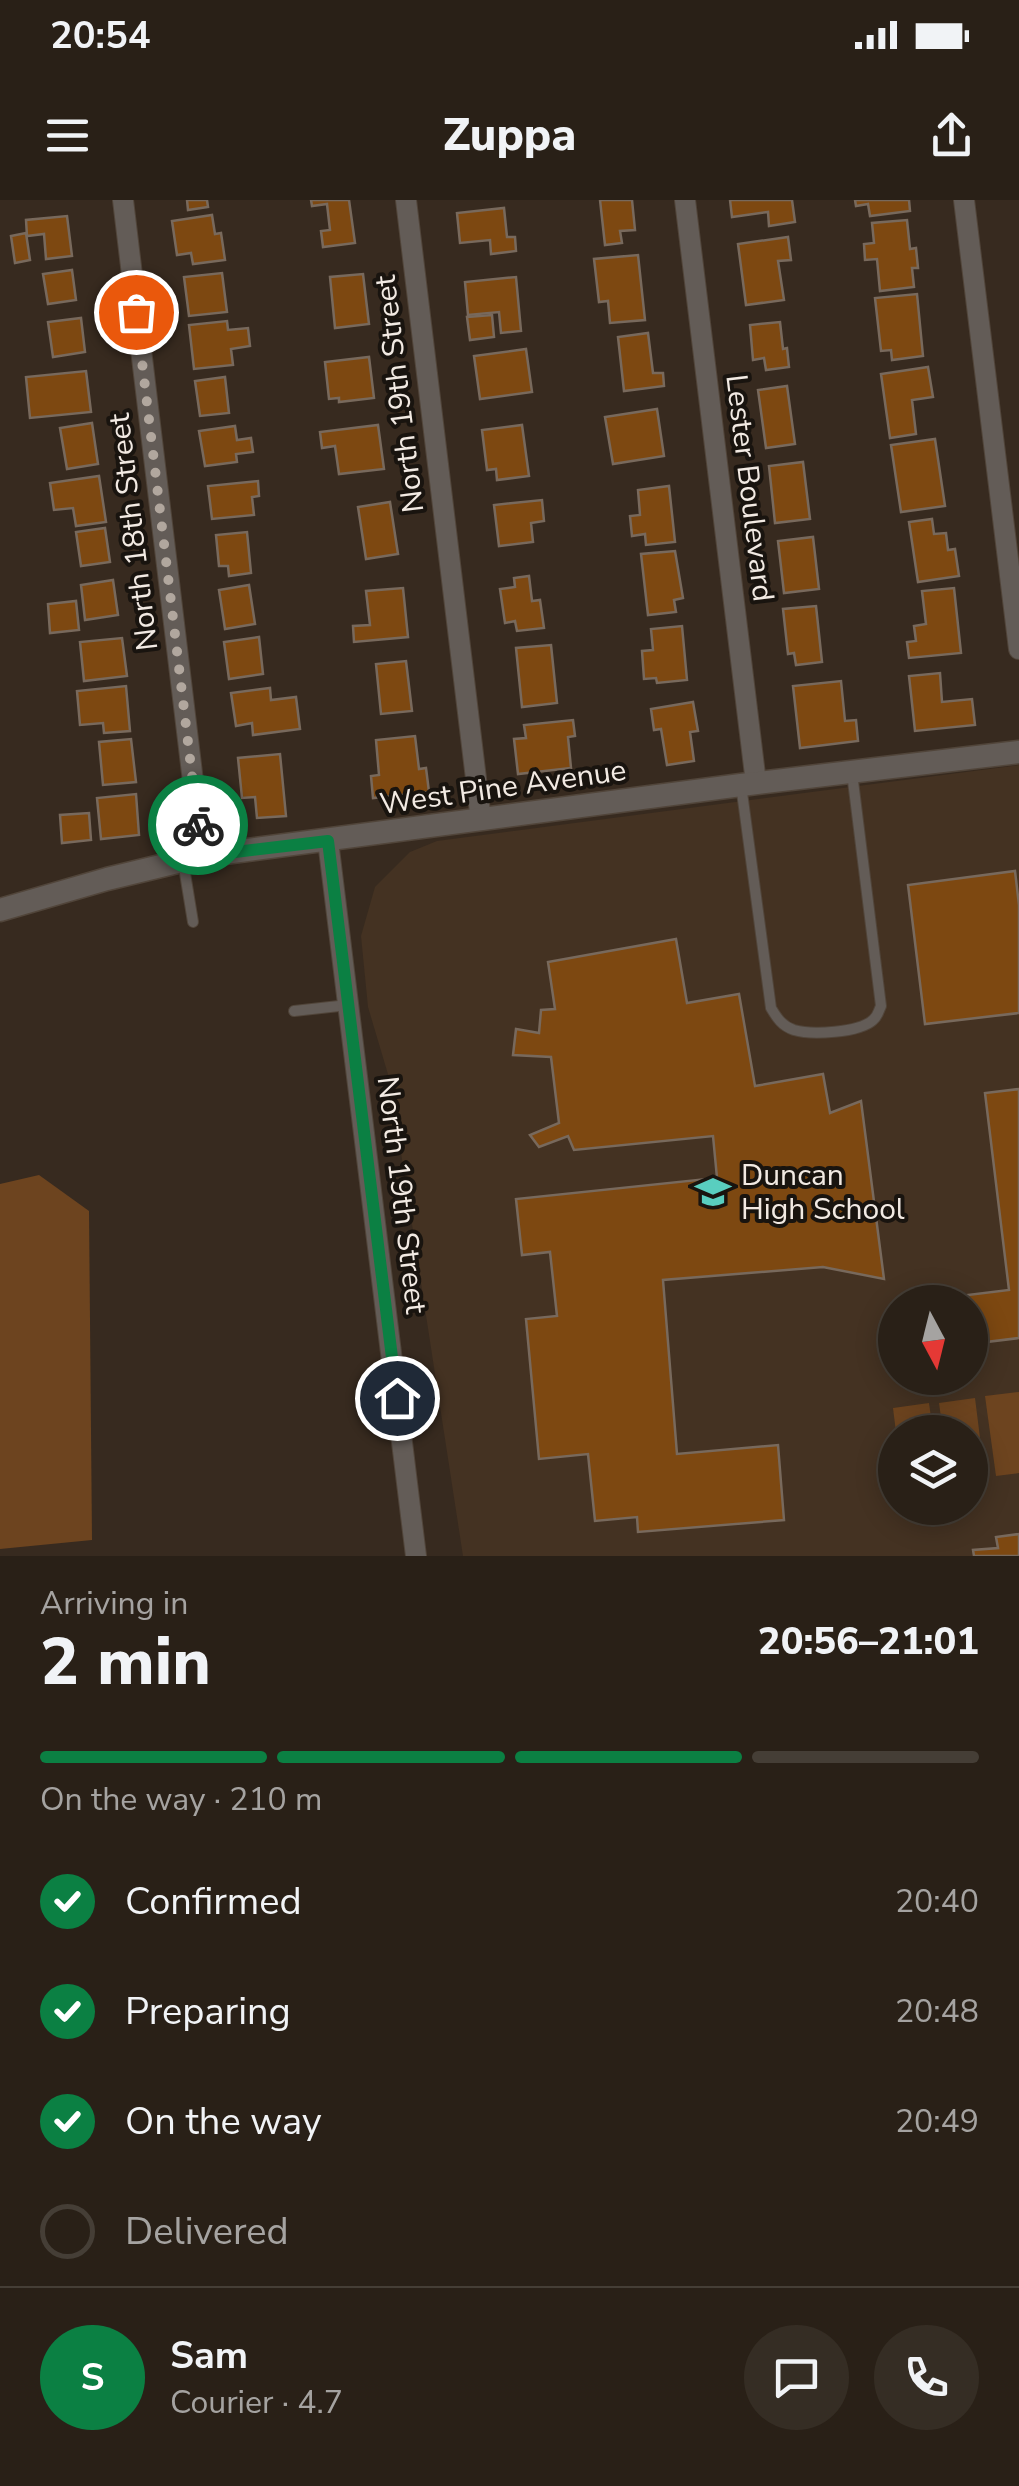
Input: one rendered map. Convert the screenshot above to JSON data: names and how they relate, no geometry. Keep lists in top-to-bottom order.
{
  "streets": {
    "street": [
      "North 19th Street",
      "Lester Boulevard",
      "North 18th Street",
      "West Pine Avenue"
    ]
  },
  "crossings": [
    ["North 19th Street", "West Pine Avenue"],
    ["Lester Boulevard", "West Pine Avenue"],
    ["North 18th Street", "West Pine Avenue"]
  ],
  "places": {
    "school or university": ["Duncan High School"]
  },
  "north": "bottom",
  "page": {
    "status": "20:54",
    "header": "Zuppa",
    "heading": ["2 min", "Arriving in", "20:56–21:01"],
    "panel": ["Sam", "Courier · 4.7"],
    "bar": "On the way · 210 m",
    "list": [
      ["Confirmed", "20:40"],
      ["Preparing", "20:48"],
      ["On the way", "20:49"],
      "Delivered"
    ],
    "round": "S"
  }
}
